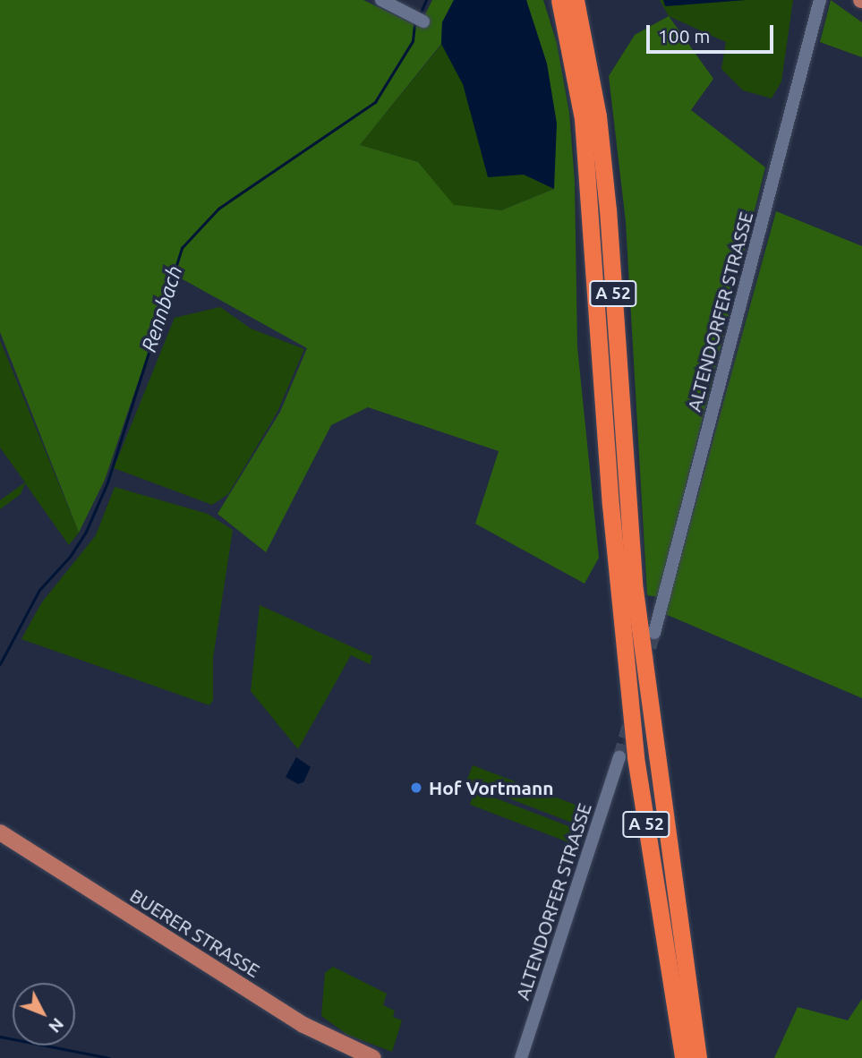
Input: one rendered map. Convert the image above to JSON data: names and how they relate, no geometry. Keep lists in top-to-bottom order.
{
  "streets": {
    "highway": ["A 52"],
    "main road": ["BUERER STRASSE"],
    "street": ["ALTENDORFER STRASSE"]
  },
  "water": ["Rennbach"],
  "places": ["Hof Vortmann"],
  "scale_bar": "100 m",
  "north": "bottom right"
}
